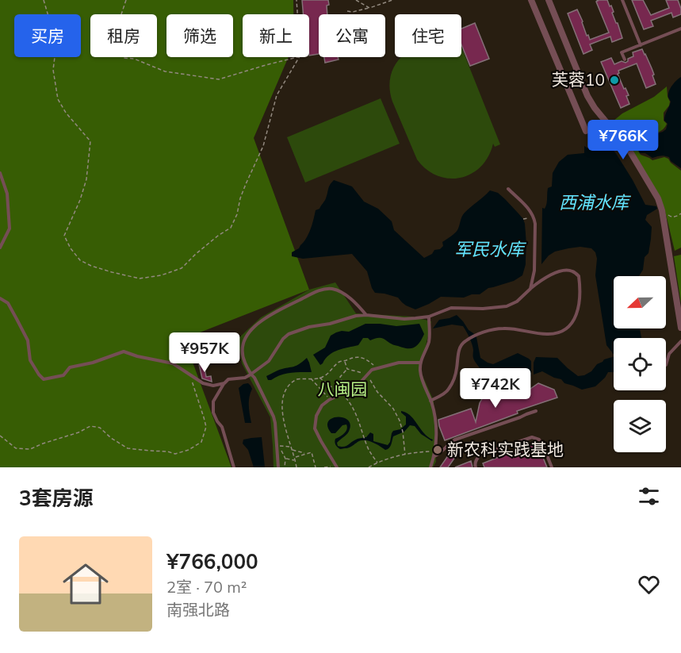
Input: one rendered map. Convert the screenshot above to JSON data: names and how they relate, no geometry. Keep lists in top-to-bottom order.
{
  "water": ["西浦水库", "军民水库"],
  "parks": ["八闽园"],
  "places": ["芙蓉10", "新农科实践基地"],
  "north": "left",
  "page": {
    "chip": [
      "买房",
      "租房",
      "筛选",
      "新上",
      "公寓",
      "住宅"
    ],
    "price": ["¥766K", "¥957K", "¥742K"],
    "heading": "3套房源",
    "list": [
      {
        "name": "¥766,000",
        "note": "2室 · 70 m² · 南强北路"
      }
    ]
  }
}
